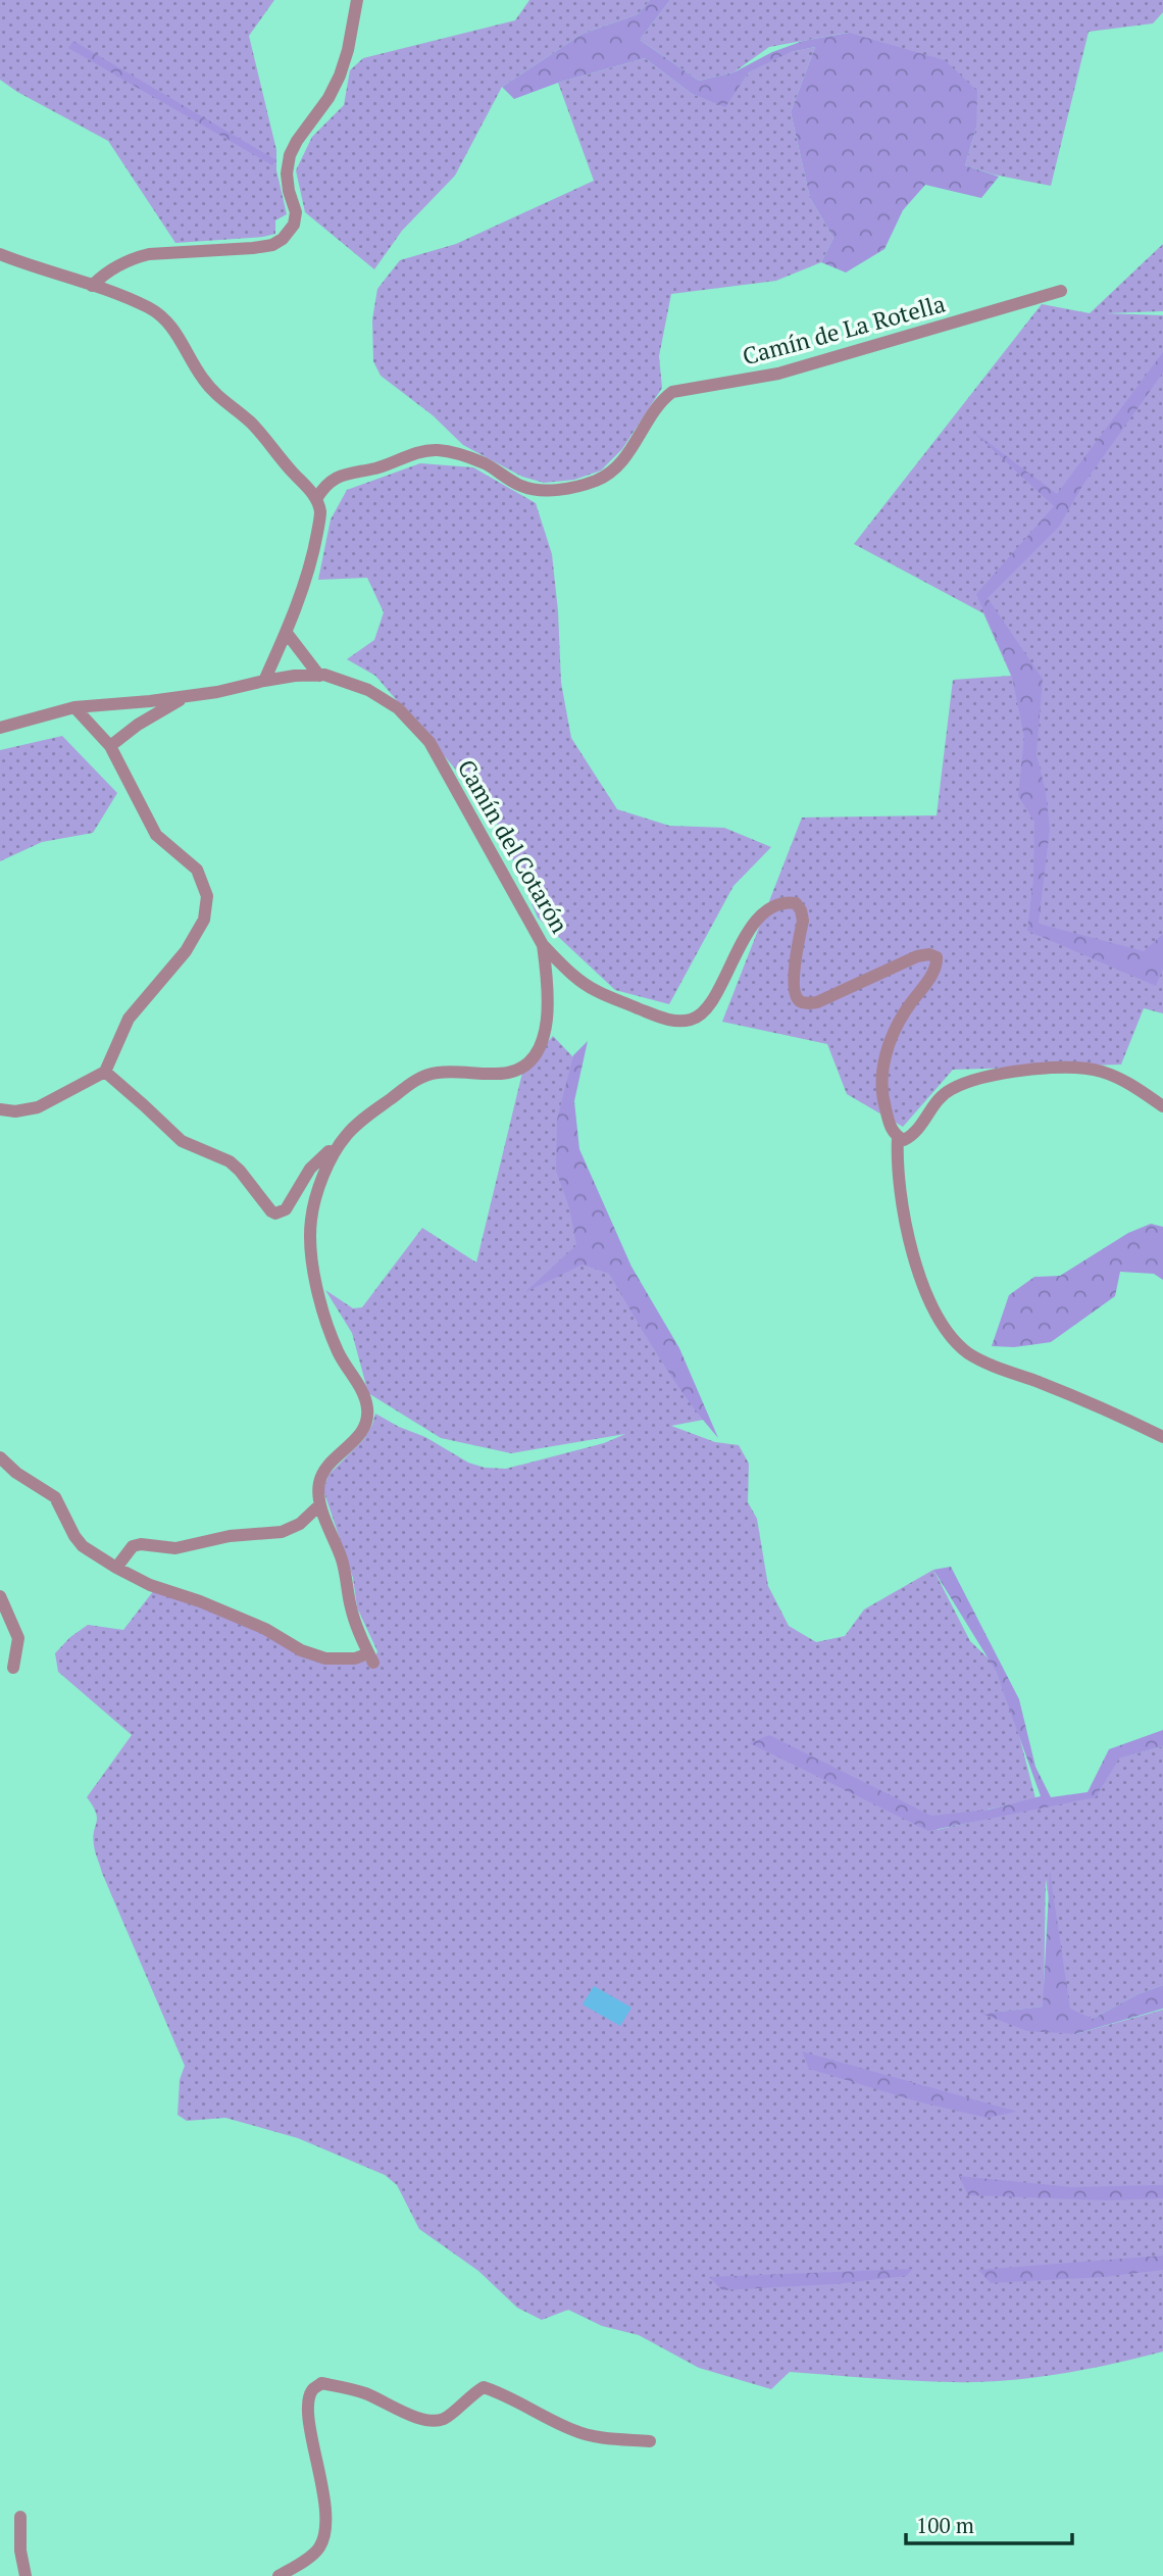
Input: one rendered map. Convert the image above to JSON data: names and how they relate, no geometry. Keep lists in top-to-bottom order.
{
  "streets": {
    "street": ["Camín de La Rotella", "Camín del Cotarón"]
  },
  "scale_bar": "100 m"
}
